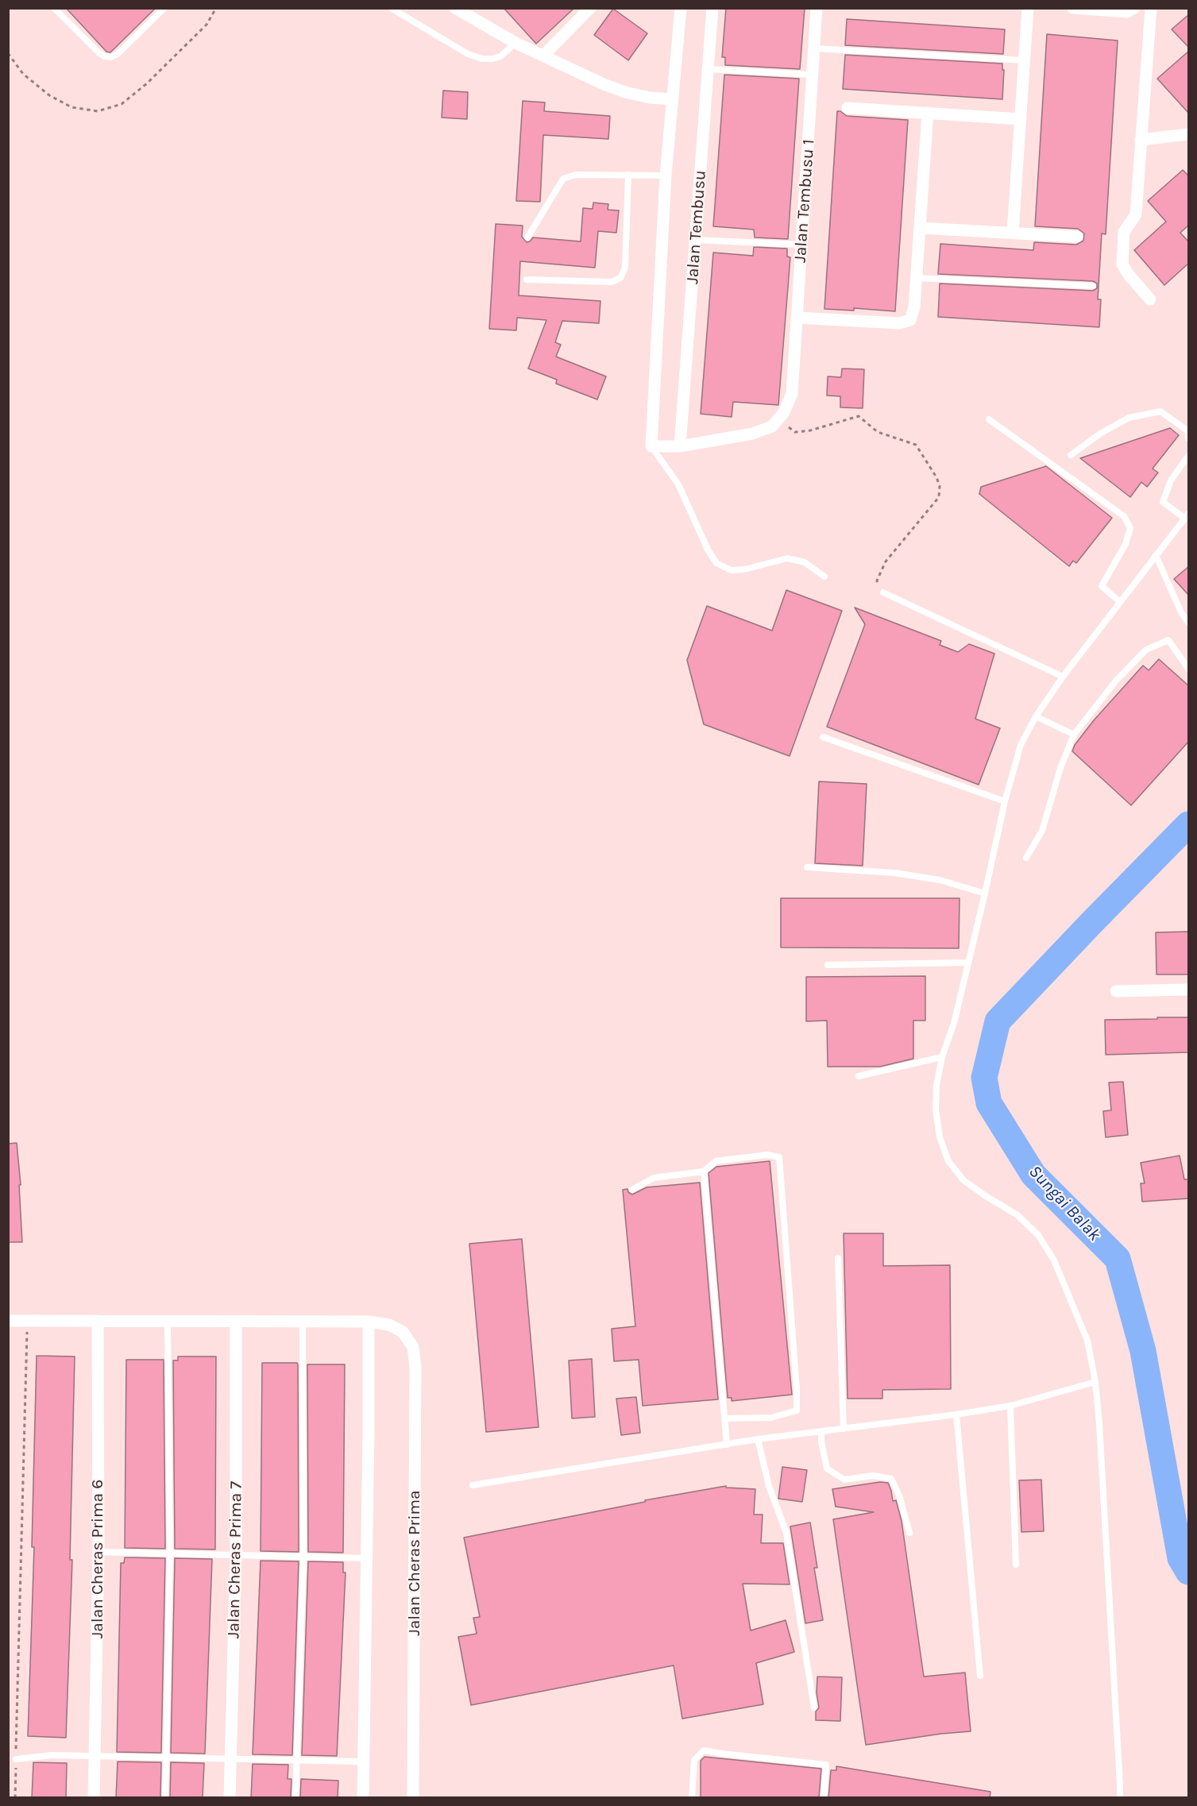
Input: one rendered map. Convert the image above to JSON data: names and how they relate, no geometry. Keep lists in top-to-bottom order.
{
  "streets": {
    "street": [
      "Jalan Tembusu 1",
      "Jalan Tembusu",
      "Jalan Cheras Prima 6",
      "Jalan Cheras Prima 7",
      "Jalan Cheras Prima"
    ]
  },
  "water": ["Sungai Balak"]
}
